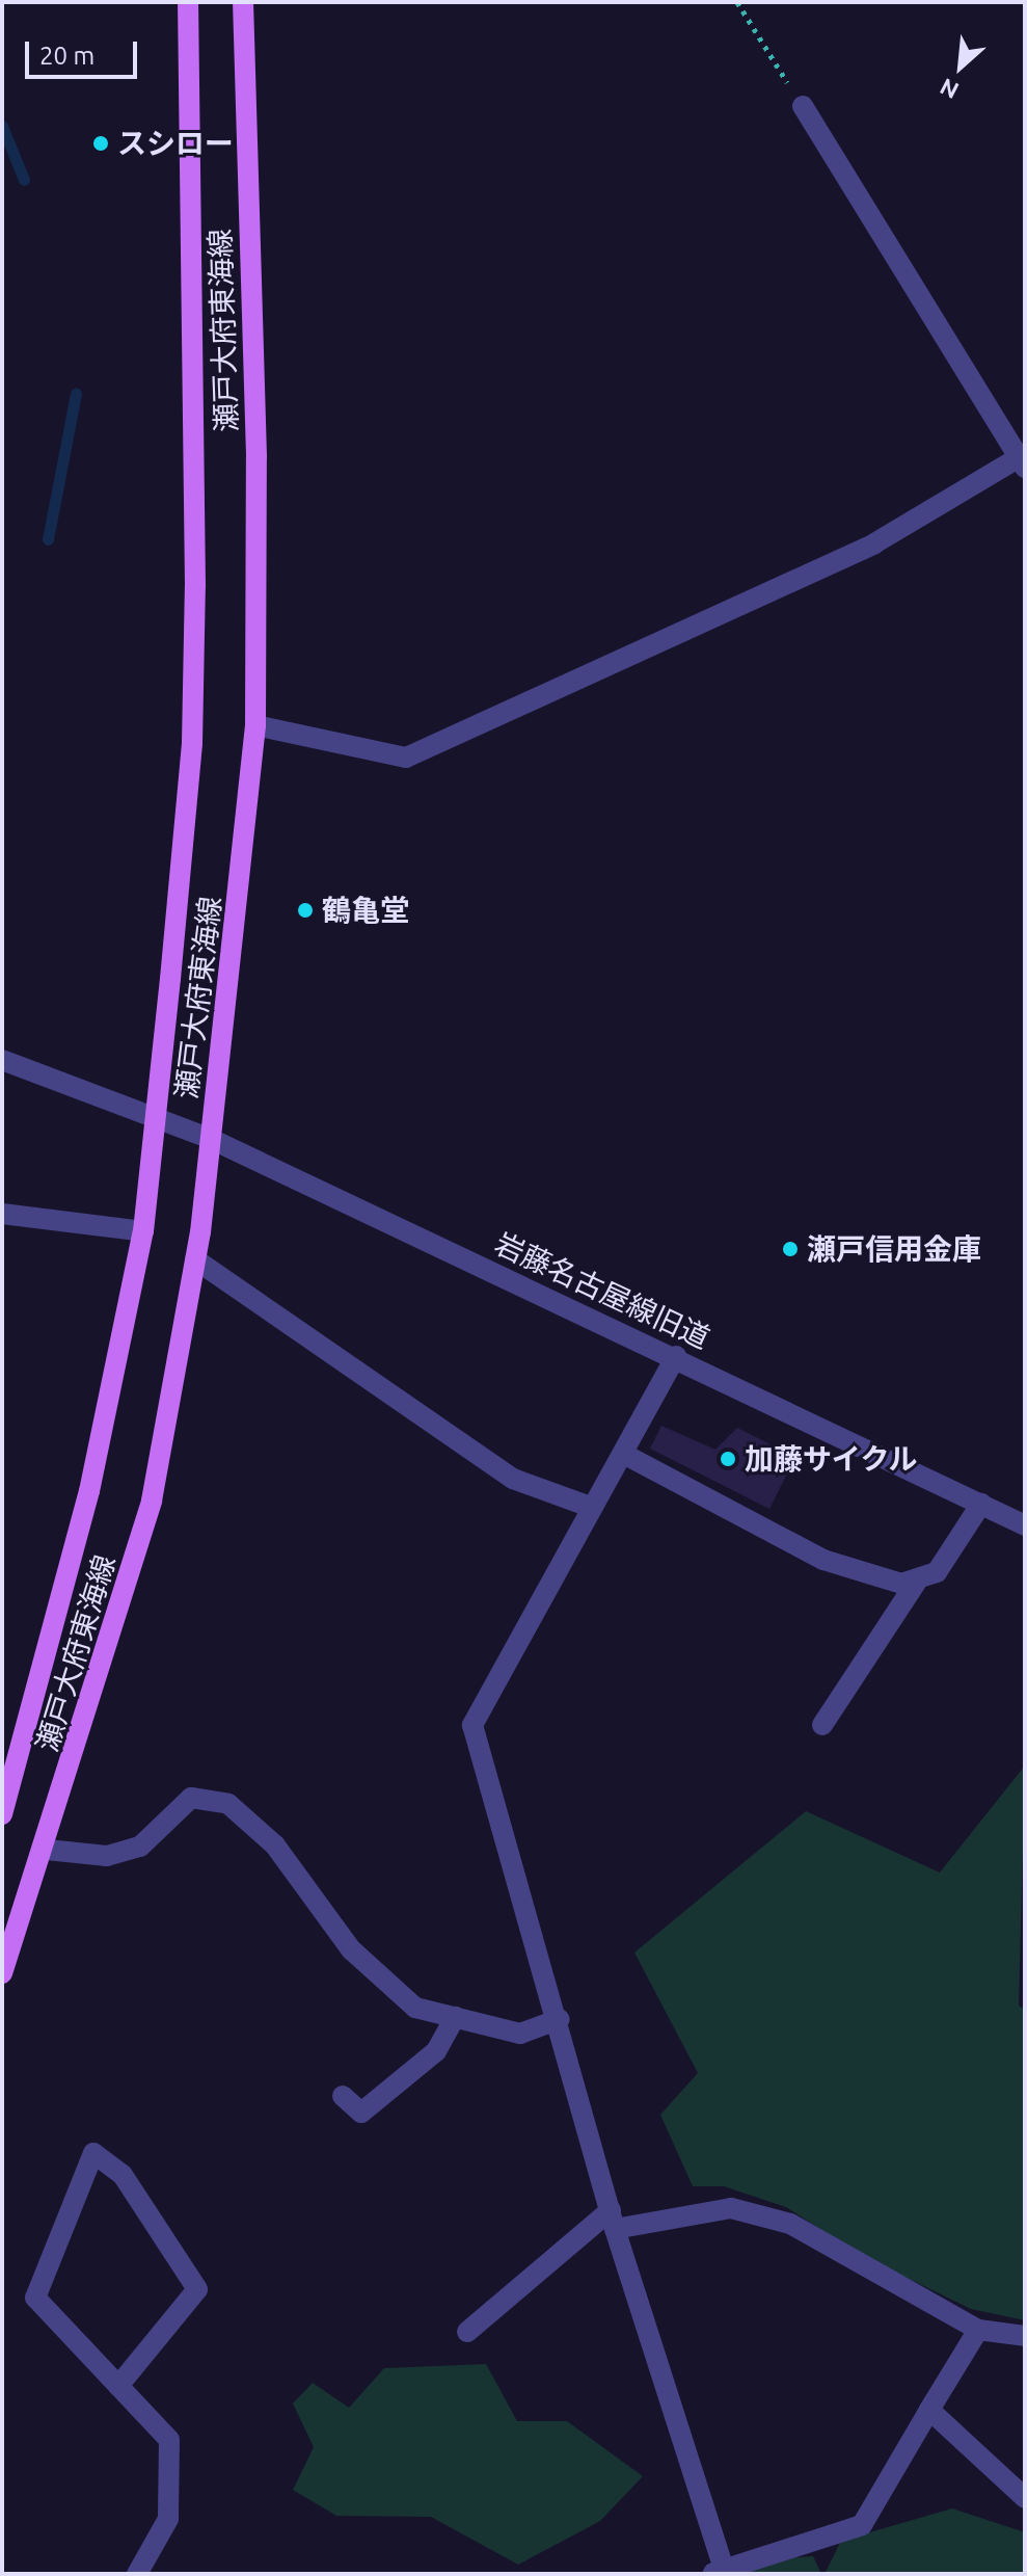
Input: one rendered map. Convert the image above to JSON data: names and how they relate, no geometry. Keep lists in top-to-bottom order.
{
  "streets": {
    "main road": ["瀬戸大府東海線"],
    "street": ["岩藤名古屋線旧道"]
  },
  "crossings": [
    ["瀬戸大府東海線", "岩藤名古屋線旧道"]
  ],
  "places": [
    "スシロー",
    "鶴亀堂",
    "瀬戸信用金庫",
    "加藤サイクル"
  ],
  "scale_bar": "20 m",
  "north": "bottom left"
}
